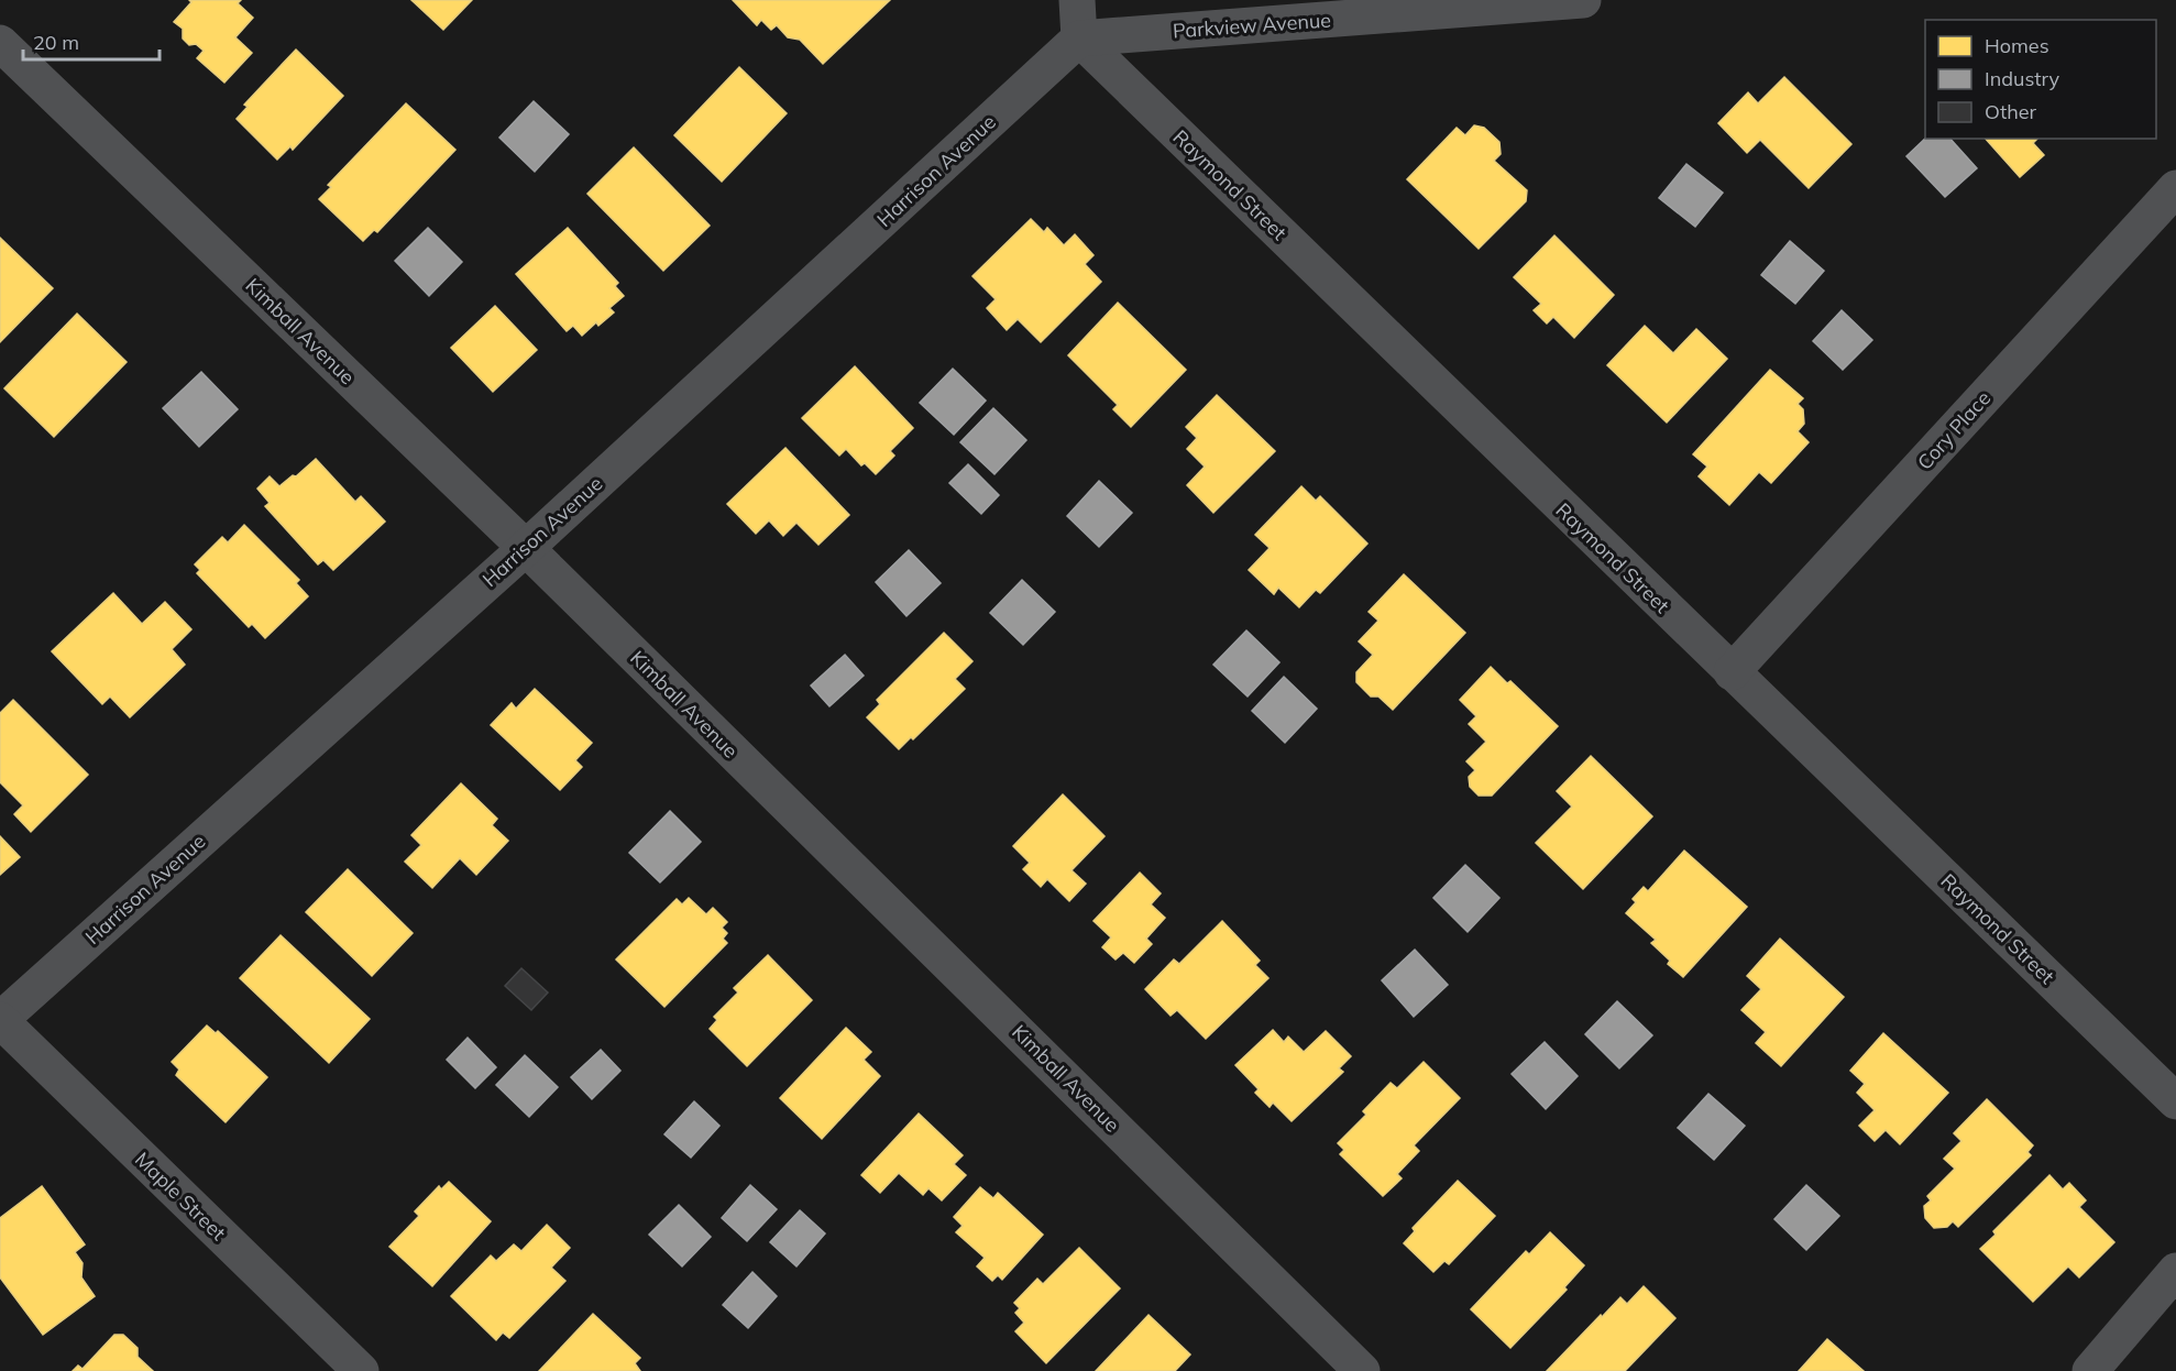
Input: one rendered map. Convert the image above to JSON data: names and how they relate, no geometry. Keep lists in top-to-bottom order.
{
  "streets": {
    "street": [
      "Parkview Avenue",
      "Harrison Avenue",
      "Raymond Street",
      "Kimball Avenue",
      "Cory Place",
      "Maple Street"
    ]
  },
  "crossings": [
    ["Parkview Avenue", "Harrison Avenue"],
    ["Parkview Avenue", "Raymond Street"],
    ["Harrison Avenue", "Raymond Street"],
    ["Harrison Avenue", "Kimball Avenue"],
    ["Harrison Avenue", "Maple Street"],
    ["Raymond Street", "Cory Place"]
  ],
  "legend": ["Homes", "Industry", "Other"],
  "scale_bar": "20 m"
}
